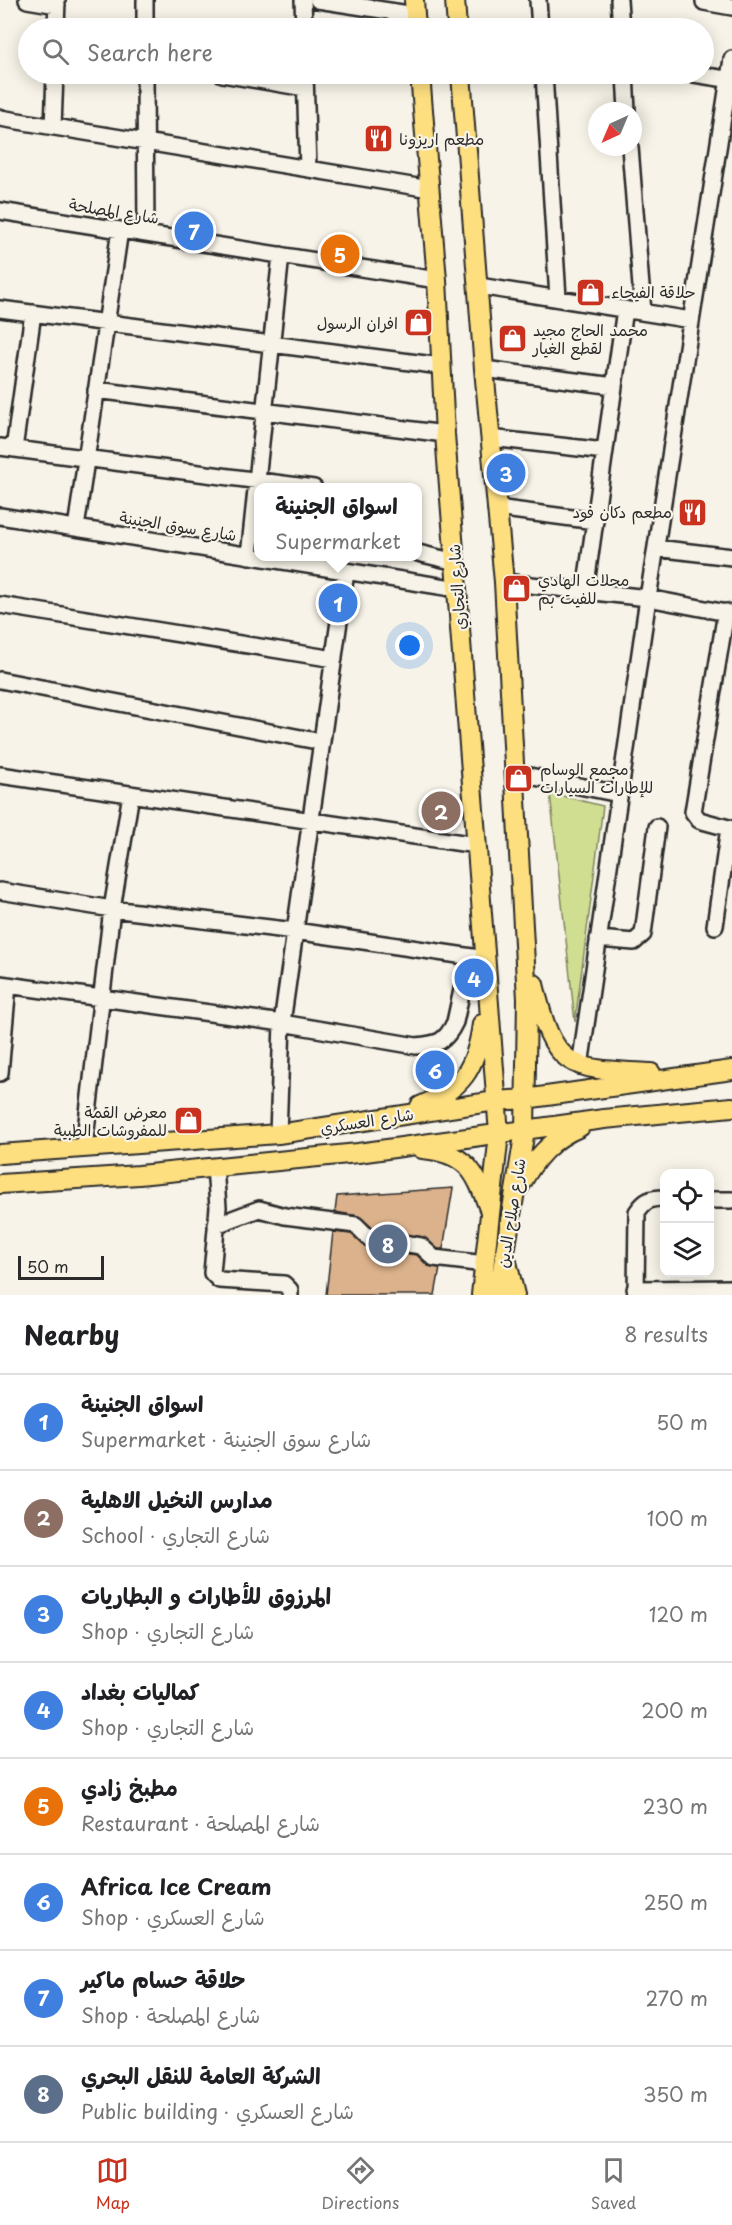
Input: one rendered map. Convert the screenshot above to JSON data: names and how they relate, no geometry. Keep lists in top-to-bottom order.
{
  "streets": {
    "main road": ["شارع التجاري", "شارع العسكري", "شارع صلاح الدين"],
    "street": ["شارع المصلحة", "شارع سوق الجنينة"]
  },
  "crossings": [
    ["شارع المصلحة", "شارع التجاري"],
    ["شارع سوق الجنينة", "شارع التجاري"],
    ["شارع التجاري", "شارع العسكري"],
    ["شارع التجاري", "شارع صلاح الدين"],
    ["شارع العسكري", "شارع صلاح الدين"]
  ],
  "places": {
    "restaurant": ["مطعم اريزونا", "مطعم دكان فود"],
    "shop": [
      "حلاقة الفيحاء",
      "افران الرسول",
      "محمد الحاج مجيد لقطع الغيار",
      "محلات الهادي للفيت بم",
      "مجمع الوسام للإطارات السيارات",
      "معرض القمة للمفروشات الطبية"
    ]
  },
  "scale_bar": "50 m",
  "north": "bottom left",
  "page": {
    "search": "Search here",
    "pins": [
      "7",
      "5",
      "3",
      "1",
      "2",
      "4",
      "6",
      "8"
    ],
    "popup": ["اسواق الجنينة", "Supermarket"],
    "scale": "50 m",
    "heading": ["Nearby", "8 results"],
    "list": [
      {
        "mark": "1",
        "name": "اسواق الجنينة",
        "note": "Supermarket · شارع سوق الجنينة",
        "value": "50 m"
      },
      {
        "mark": "2",
        "name": "مدارس النخيل الاهلية",
        "note": "School · شارع التجاري",
        "value": "100 m"
      },
      {
        "mark": "3",
        "name": "المرزوق للأطارات و البطاريات",
        "note": "Shop · شارع التجاري",
        "value": "120 m"
      },
      {
        "mark": "4",
        "name": "كماليات بغداد",
        "note": "Shop · شارع التجاري",
        "value": "200 m"
      },
      {
        "mark": "5",
        "name": "مطبخ زادي",
        "note": "Restaurant · شارع المصلحة",
        "value": "230 m"
      },
      {
        "mark": "6",
        "name": "Africa Ice Cream",
        "note": "Shop · شارع العسكري",
        "value": "250 m"
      },
      {
        "mark": "7",
        "name": "حلاقة حسام ماكير",
        "note": "Shop · شارع المصلحة",
        "value": "270 m"
      },
      {
        "mark": "8",
        "name": "الشركة العامة للنقل البحري",
        "note": "Public building · شارع العسكري",
        "value": "350 m"
      }
    ],
    "nav": ["Map", "Directions", "Saved"]
  }
}
